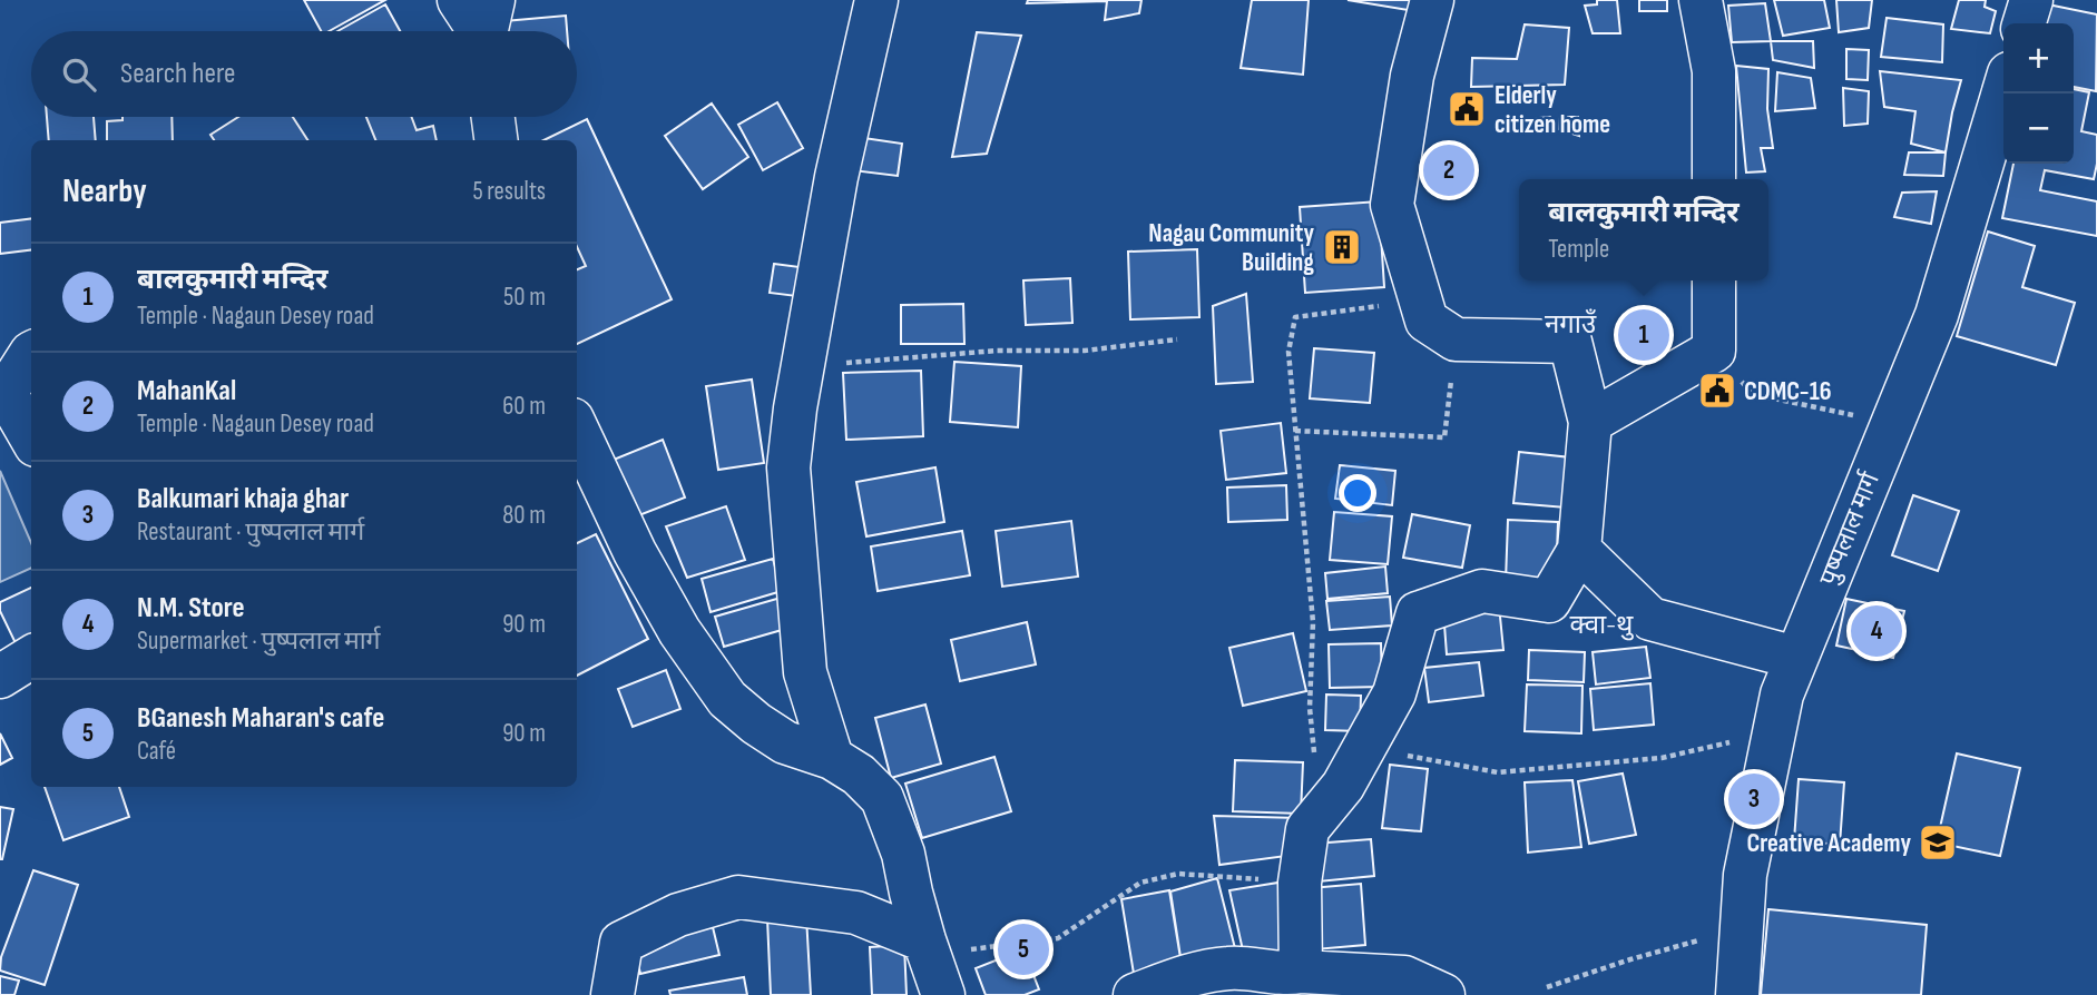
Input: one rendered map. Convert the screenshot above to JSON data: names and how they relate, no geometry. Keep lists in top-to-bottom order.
{
  "streets": {
    "street": ["पुष्पलाल मार्ग"]
  },
  "districts": ["नगाउँ", "क्वा-थु"],
  "places": {
    "public building": ["Elderly citizen home", "CDMC-16"],
    "building": ["Nagau Community Building"],
    "school or university": ["Creative Academy"]
  },
  "page": {
    "map_buttons": ["+", "−"],
    "search": "Search here",
    "pins": [
      "2",
      "1",
      "4",
      "3",
      "5"
    ],
    "heading": ["Nearby", "5 results"],
    "popup": ["बालकुमारी मन्दिर", "Temple"],
    "list": [
      {
        "mark": "1",
        "name": "बालकुमारी मन्दिर",
        "note": "Temple · Nagaun Desey road",
        "value": "50 m"
      },
      {
        "mark": "2",
        "name": "MahanKal",
        "note": "Temple · Nagaun Desey road",
        "value": "60 m"
      },
      {
        "mark": "3",
        "name": "Balkumari khaja ghar",
        "note": "Restaurant · पुष्पलाल मार्ग",
        "value": "80 m"
      },
      {
        "mark": "4",
        "name": "N.M. Store",
        "note": "Supermarket · पुष्पलाल मार्ग",
        "value": "90 m"
      },
      {
        "mark": "5",
        "name": "BGanesh Maharan's cafe",
        "note": "Café",
        "value": "90 m"
      }
    ]
  }
}
